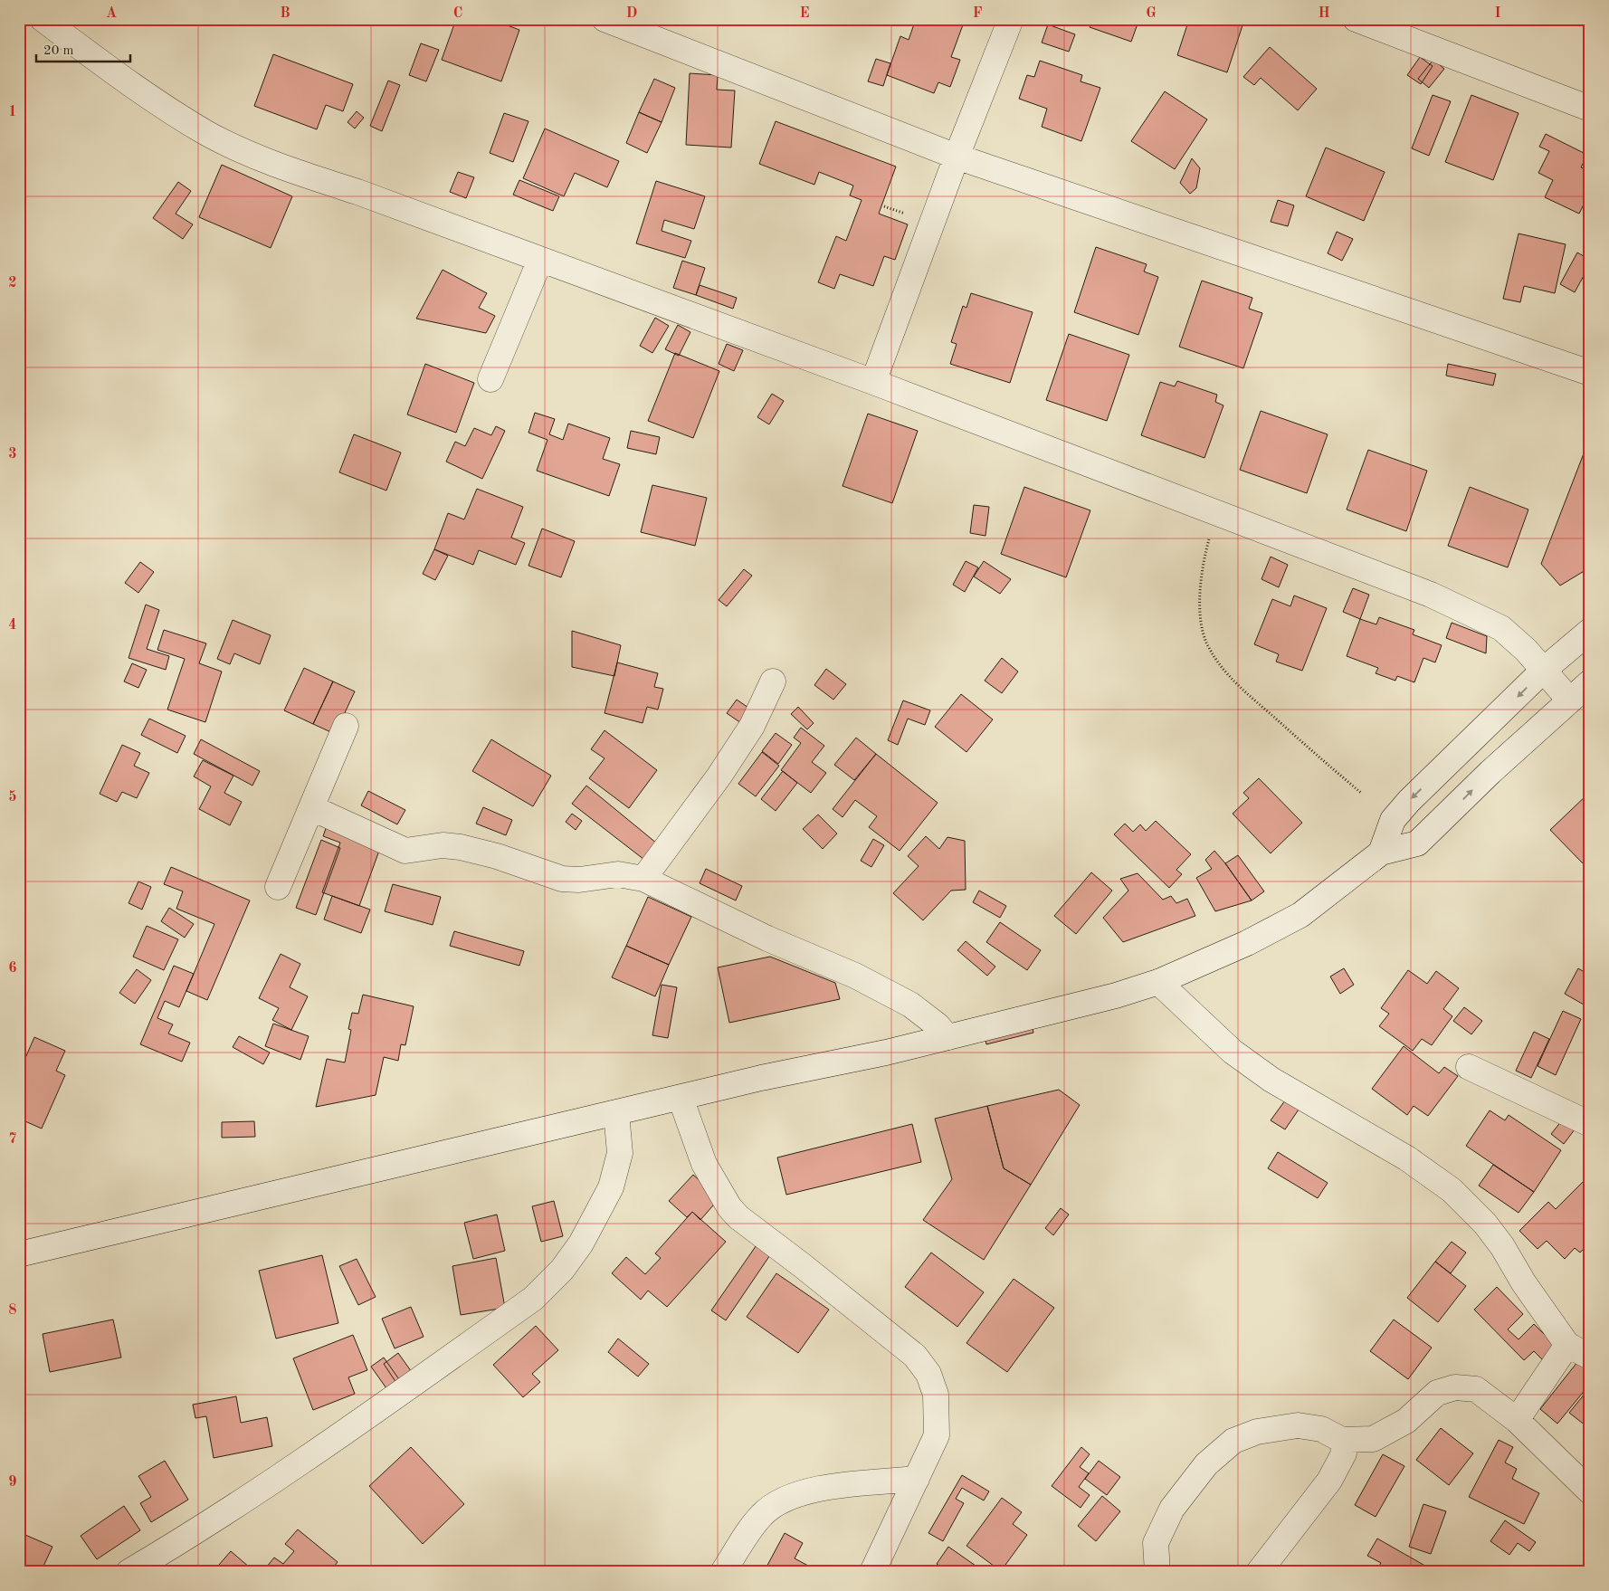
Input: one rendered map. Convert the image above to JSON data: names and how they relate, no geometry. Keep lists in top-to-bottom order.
{
  "scale_bar": "20 m",
  "grid": {
    "columns": [
      "A",
      "B",
      "C",
      "D",
      "E",
      "F",
      "G",
      "H",
      "I"
    ],
    "rows": [
      "1",
      "2",
      "3",
      "4",
      "5",
      "6",
      "7",
      "8",
      "9"
    ]
  }
}
